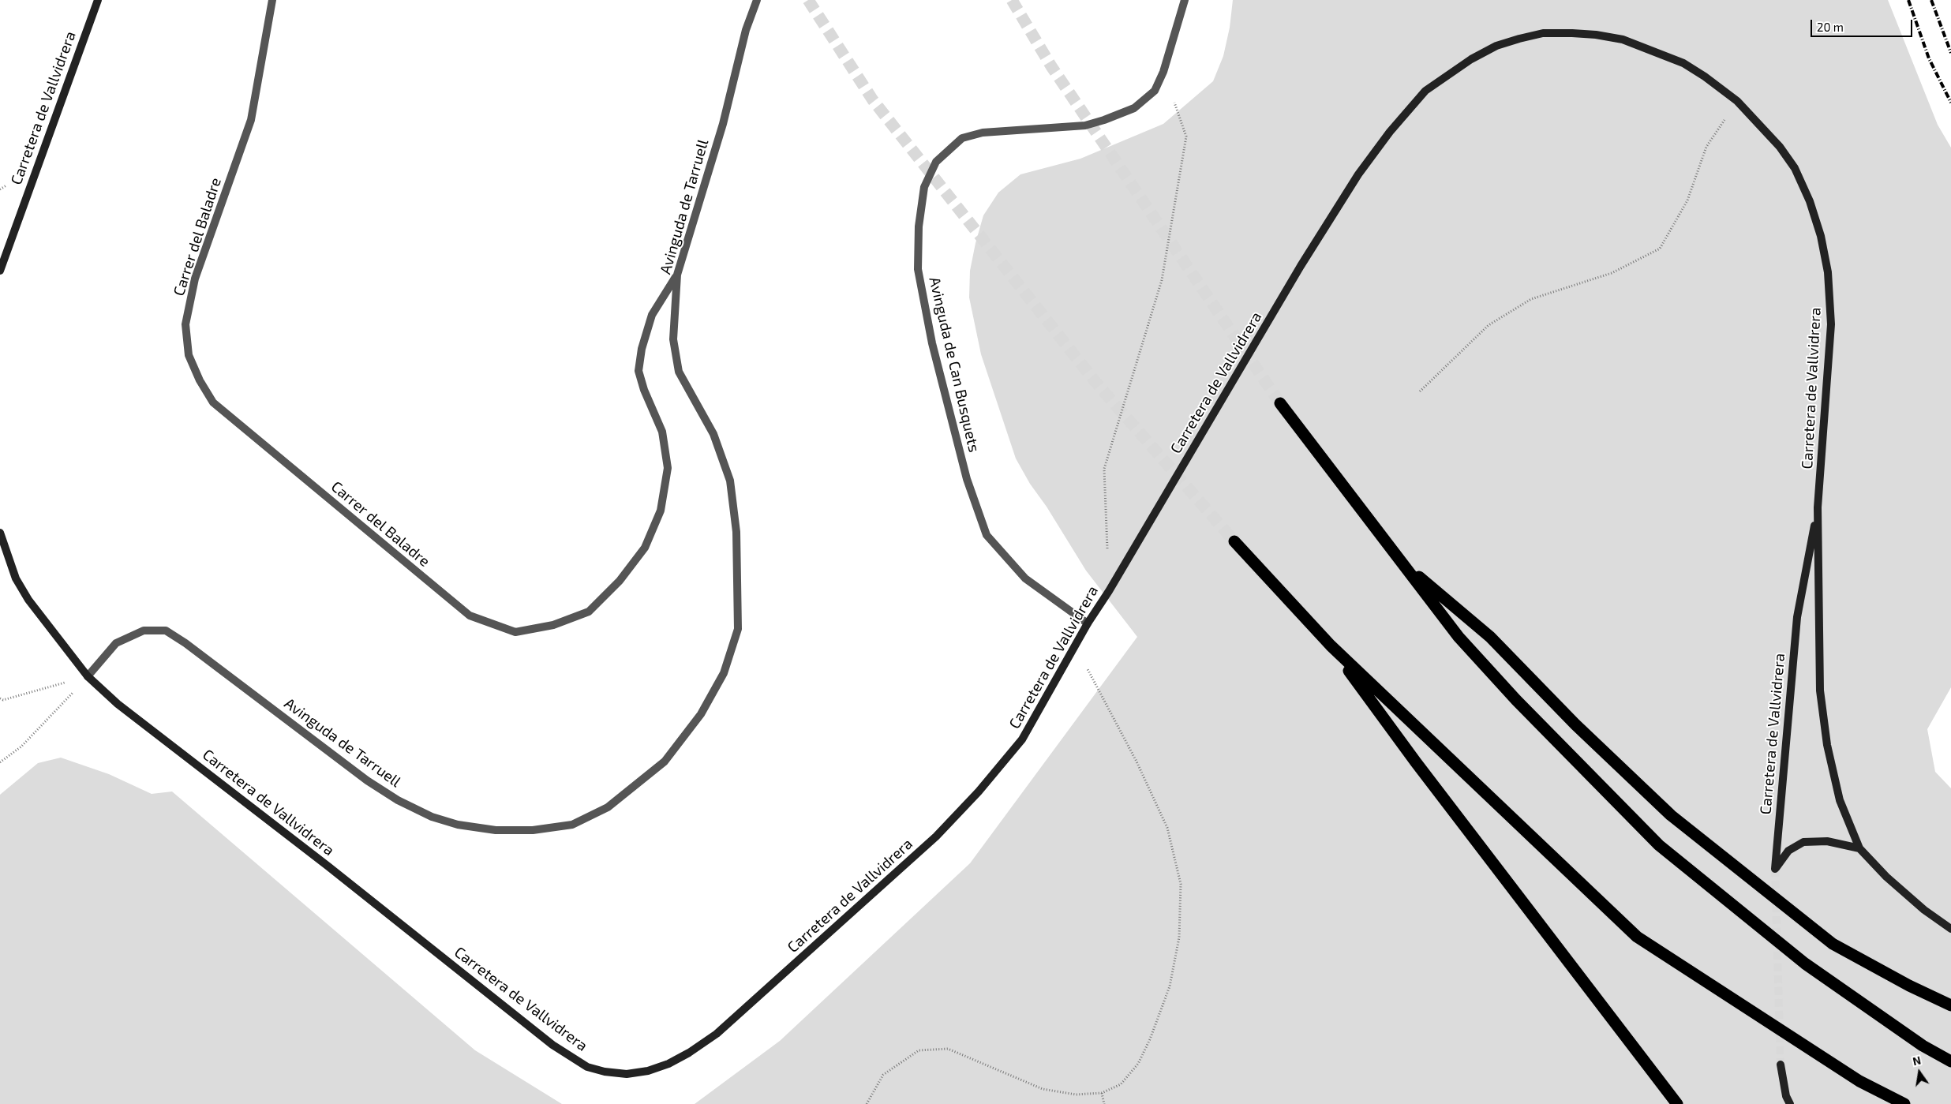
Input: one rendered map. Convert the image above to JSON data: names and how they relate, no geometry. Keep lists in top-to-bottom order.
{
  "streets": {
    "main road": ["Carretera de Vallvidrera"],
    "street": ["Avinguda de Tarruell", "Carrer del Baladre", "Avinguda de Can Busquets"]
  },
  "crossings": [
    ["Carretera de Vallvidrera", "Avinguda de Tarruell"],
    ["Carretera de Vallvidrera", "Avinguda de Can Busquets"],
    ["Avinguda de Tarruell", "Carrer del Baladre"]
  ],
  "scale_bar": "20 m",
  "north": "top"
}
